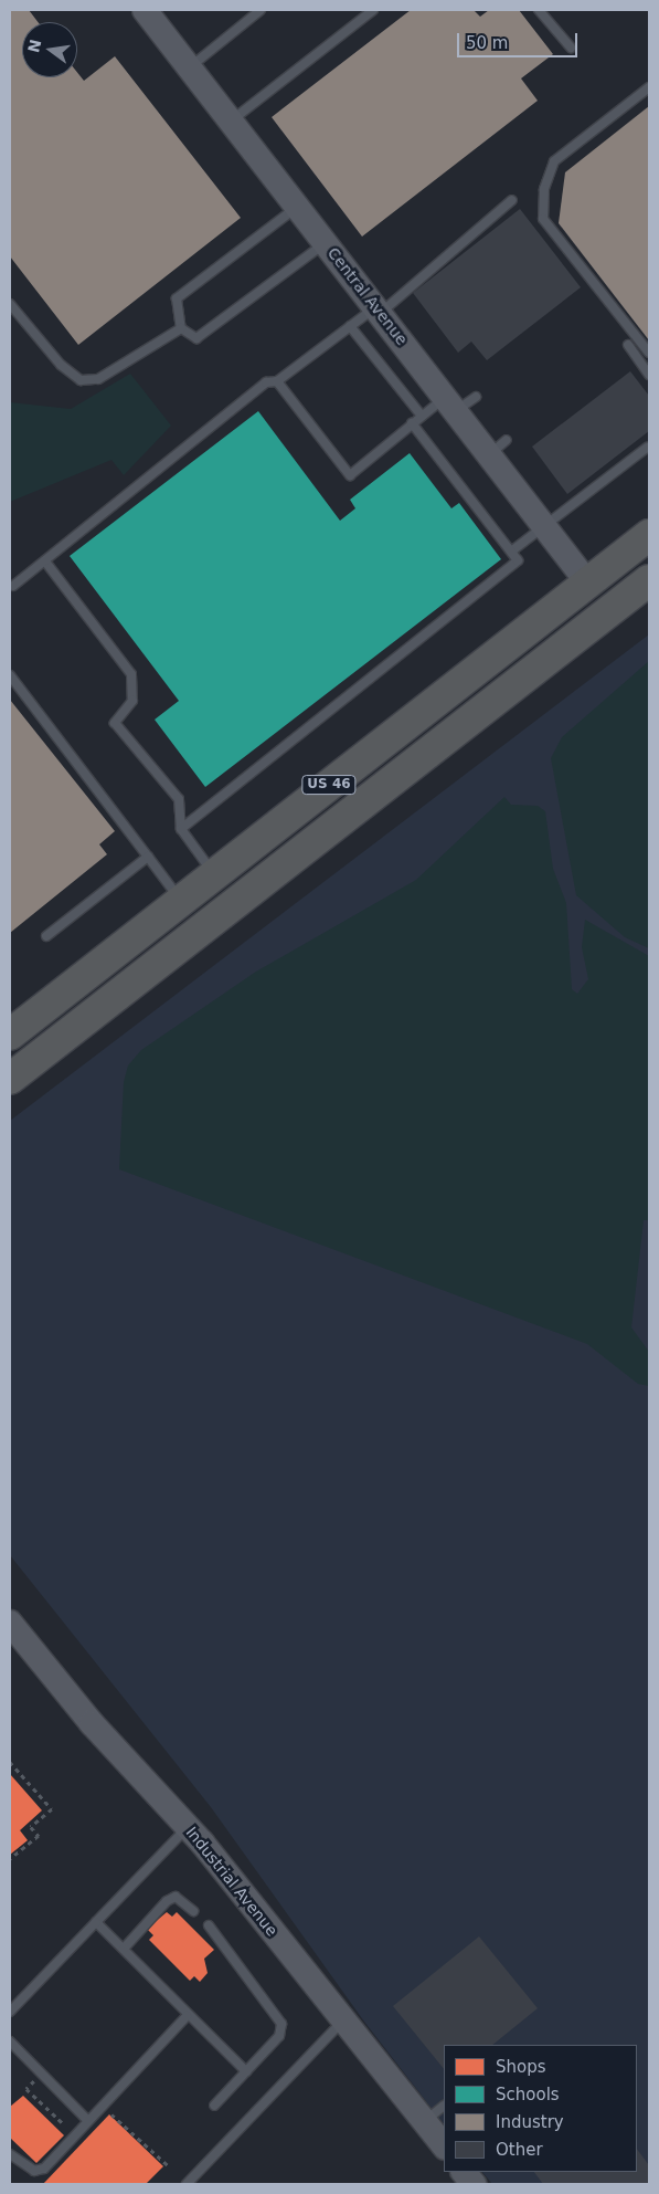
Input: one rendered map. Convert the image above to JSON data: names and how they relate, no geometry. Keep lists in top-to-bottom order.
{
  "streets": {
    "highway": ["US 46"],
    "street": ["Central Avenue", "Industrial Avenue"]
  },
  "crossings": [
    ["Central Avenue", "US 46"]
  ],
  "legend": [
    "Shops",
    "Schools",
    "Industry",
    "Other"
  ],
  "scale_bar": "50 m",
  "north": "left"
}
